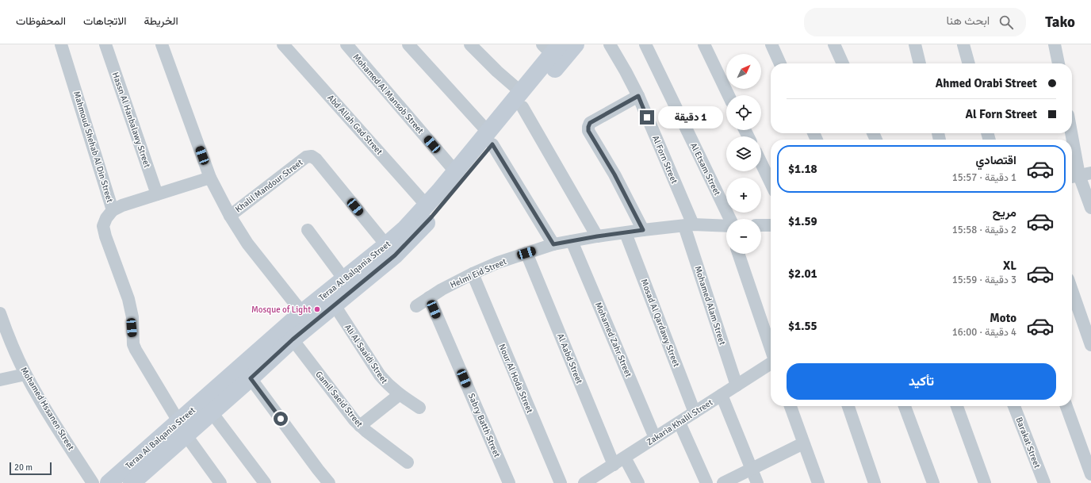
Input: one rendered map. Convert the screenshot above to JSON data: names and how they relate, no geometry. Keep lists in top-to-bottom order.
{
  "streets": {
    "street": [
      "Mohamed Al Mansob Street",
      "Hassn Al Hanbalawy Street",
      "Abd Allah Gad Street",
      "Mahmoud Shehab Al Din Street",
      "Al Forn Street",
      "Al Etsam Street",
      "Khalil Mandour Street",
      "Teraa Al Balqania Street",
      "Helmi Eid Street",
      "Mohamed Alam Street",
      "Mosad Al Qardawy Street",
      "Mohamed Zahr Street",
      "Ali Al Saaidi Street",
      "Al Aabd Street",
      "Nour Al Hoda Street",
      "Gamil Saeid Street",
      "Mohamed Hssanen Street",
      "Zakaria Khalil Street",
      "Sabry Batth Street",
      "Barakat Street"
    ]
  },
  "crossings": [
    ["Mohamed Al Mansob Street", "Teraa Al Balqania Street"],
    ["Abd Allah Gad Street", "Teraa Al Balqania Street"],
    ["Mahmoud Shehab Al Din Street", "Teraa Al Balqania Street"],
    ["Al Forn Street", "Helmi Eid Street"],
    ["Al Forn Street", "Mohamed Alam Street"],
    ["Khalil Mandour Street", "Teraa Al Balqania Street"],
    ["Teraa Al Balqania Street", "Ali Al Saaidi Street"],
    ["Teraa Al Balqania Street", "Gamil Saeid Street"],
    ["Helmi Eid Street", "Mohamed Alam Street"],
    ["Helmi Eid Street", "Mosad Al Qardawy Street"],
    ["Helmi Eid Street", "Mohamed Zahr Street"],
    ["Helmi Eid Street", "Al Aabd Street"],
    ["Helmi Eid Street", "Nour Al Hoda Street"],
    ["Helmi Eid Street", "Sabry Batth Street"],
    ["Mohamed Alam Street", "Zakaria Khalil Street"],
    ["Mosad Al Qardawy Street", "Zakaria Khalil Street"],
    ["Mohamed Zahr Street", "Zakaria Khalil Street"],
    ["Al Aabd Street", "Zakaria Khalil Street"]
  ],
  "places": ["Mosque of Light"],
  "scale_bar": "20 m",
  "north": "top right",
  "page": {
    "header": "Tako",
    "search": "ابحث هنا",
    "nav": ["الخريطة", "الاتجاهات", "المحفوظات"],
    "map_buttons": ["+", "−"],
    "banner": ["Ahmed Orabi Street", "Al Forn Street"],
    "bubble": "1 دقيقة",
    "list": [
      {
        "name": "اقتصادي",
        "note": "1 دقيقة · 15:57",
        "value": "$1.18"
      },
      {
        "name": "مريح",
        "note": "2 دقيقة · 15:58",
        "value": "$1.59"
      },
      {
        "name": "XL",
        "note": "3 دقيقة · 15:59",
        "value": "$2.01"
      },
      {
        "name": "Moto",
        "note": "4 دقيقة · 16:00",
        "value": "$1.55"
      }
    ],
    "buttons": "تأكيد",
    "scale": "20 m"
  }
}
